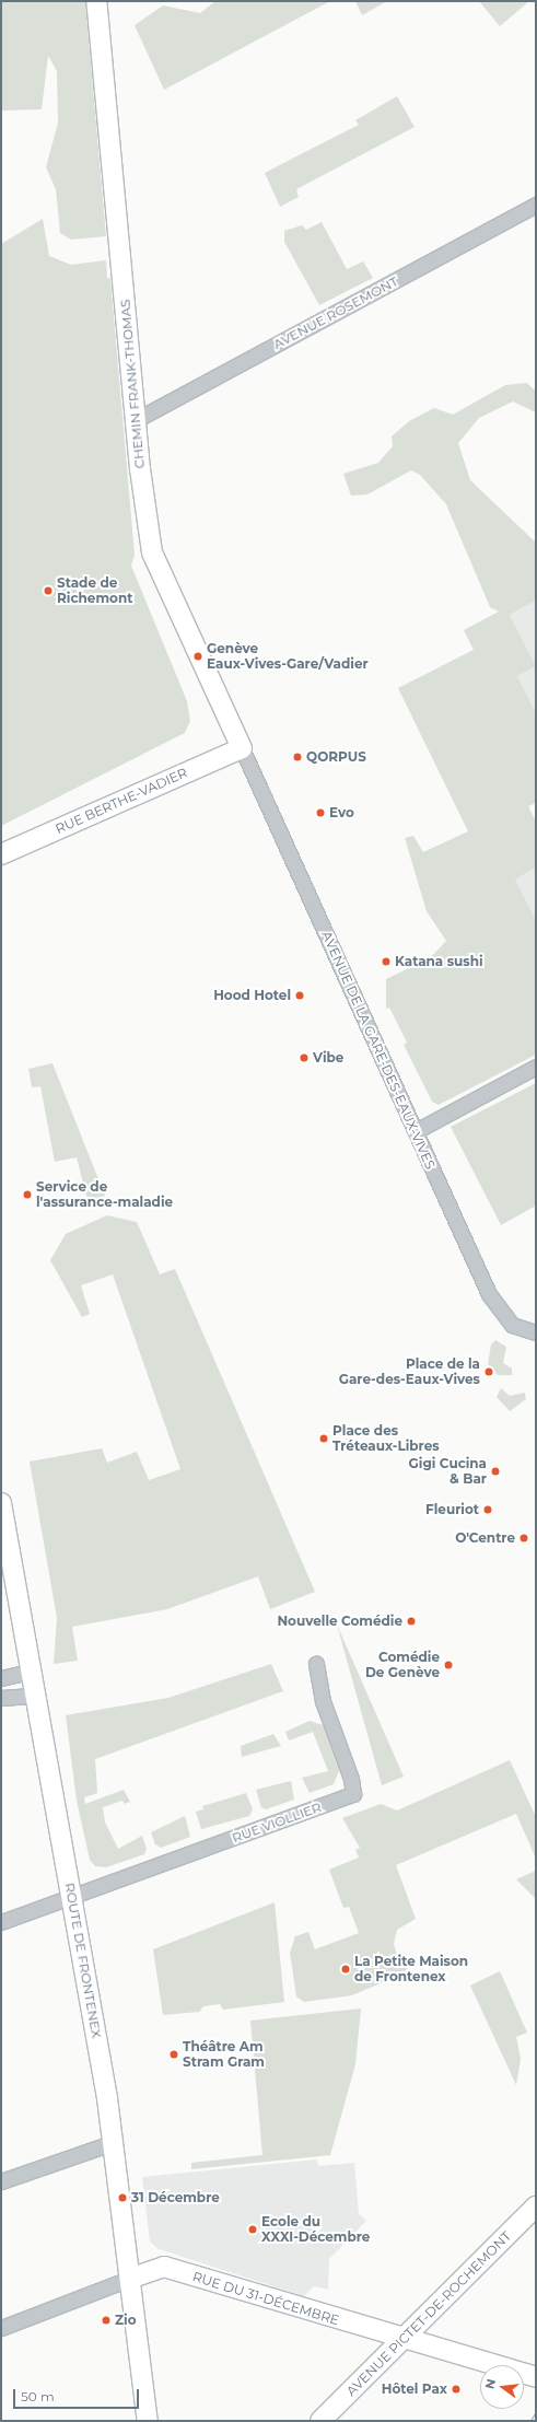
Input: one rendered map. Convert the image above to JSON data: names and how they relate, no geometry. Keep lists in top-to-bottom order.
{
  "streets": {
    "street": [
      "AVENUE ROSEMONT",
      "CHEMIN FRANK-THOMAS",
      "RUE BERTHE-VADIER",
      "AVENUE DE LA GARE-DES-EAUX-VIVES",
      "RUE VIOLLIER",
      "ROUTE DE FRONTENEX",
      "RUE DU 31-DÉCEMBRE",
      "AVENUE PICTET-DE-ROCHEMONT"
    ]
  },
  "crossings": [
    ["AVENUE ROSEMONT", "CHEMIN FRANK-THOMAS"],
    ["CHEMIN FRANK-THOMAS", "RUE BERTHE-VADIER"],
    ["CHEMIN FRANK-THOMAS", "AVENUE DE LA GARE-DES-EAUX-VIVES"],
    ["RUE BERTHE-VADIER", "AVENUE DE LA GARE-DES-EAUX-VIVES"],
    ["RUE VIOLLIER", "ROUTE DE FRONTENEX"],
    ["ROUTE DE FRONTENEX", "RUE DU 31-DÉCEMBRE"],
    ["RUE DU 31-DÉCEMBRE", "AVENUE PICTET-DE-ROCHEMONT"]
  ],
  "places": [
    "Stade de Richemont",
    "Genève Eaux-Vives-Gare/Vadier",
    "QORPUS",
    "Evo",
    "Katana sushi",
    "Hood Hotel",
    "Vibe",
    "Service de l'assurance-maladie",
    "Place de la Gare-des-Eaux-Vives",
    "Place des Tréteaux-Libres",
    "Gigi Cucina & Bar",
    "Fleuriot",
    "O'Centre",
    "Nouvelle Comédie",
    "Comédie De Genève",
    "La Petite Maison de Frontenex",
    "Théâtre Am Stram Gram",
    "31 Décembre",
    "Ecole du XXXI-Décembre",
    "Zio",
    "Hôtel Pax"
  ],
  "scale_bar": "50 m",
  "north": "left"
}
